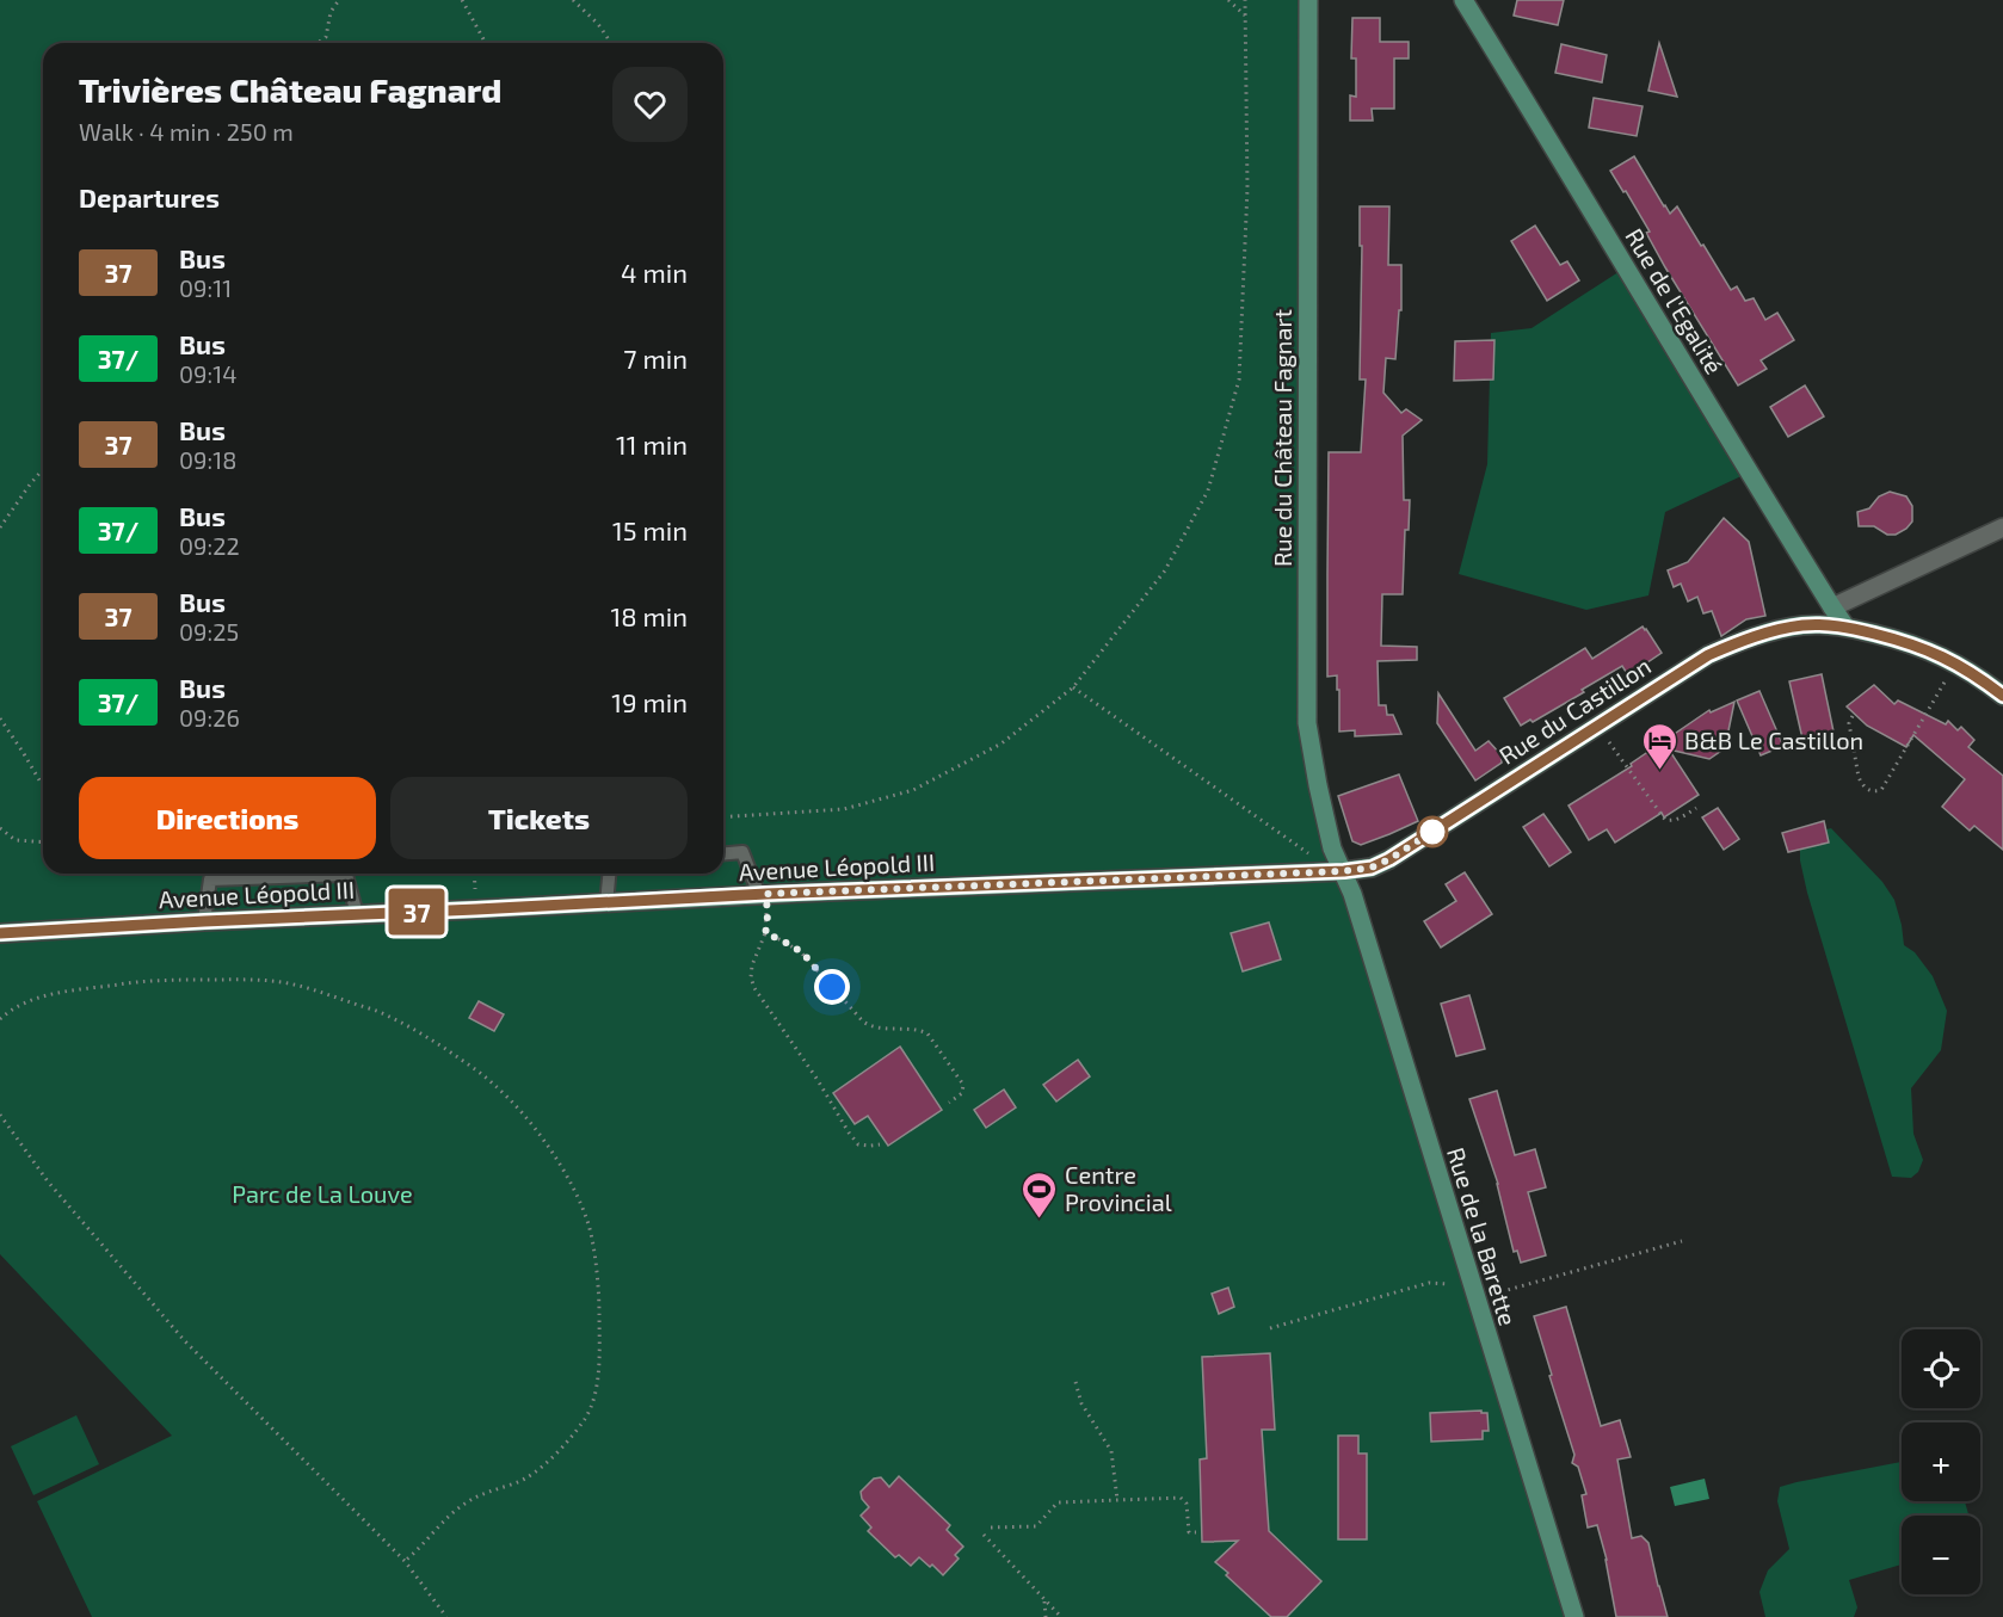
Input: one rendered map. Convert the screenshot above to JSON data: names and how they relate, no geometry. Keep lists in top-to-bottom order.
{
  "streets": {
    "street": [
      "Rue de l'Egalité",
      "Rue du Château Fagnart",
      "Rue du Castillon",
      "Avenue Léopold III",
      "Rue de la Barette"
    ]
  },
  "crossings": [
    ["Rue de l'Egalité", "Rue du Castillon"],
    ["Rue du Château Fagnart", "Rue du Castillon"],
    ["Rue du Château Fagnart", "Avenue Léopold III"],
    ["Rue du Château Fagnart", "Rue de la Barette"],
    ["Rue du Castillon", "Avenue Léopold III"],
    ["Rue du Castillon", "Rue de la Barette"],
    ["Avenue Léopold III", "Rue de la Barette"]
  ],
  "parks": ["Parc de La Louve"],
  "places": {
    "hotel": ["B&B Le Castillon"],
    "sports": ["Centre Provincial"]
  },
  "lines": ["bus line 37"],
  "page": {
    "on_map": "37",
    "heading": [
      ["Trivières Château Fagnard", "Walk · 4 min · 250 m"],
      "Departures"
    ],
    "list": [
      {
        "mark": "37",
        "name": "Bus",
        "note": "09:11",
        "value": "4 min"
      },
      {
        "mark": "37/",
        "name": "Bus",
        "note": "09:14",
        "value": "7 min"
      },
      {
        "mark": "37",
        "name": "Bus",
        "note": "09:18",
        "value": "11 min"
      },
      {
        "mark": "37/",
        "name": "Bus",
        "note": "09:22",
        "value": "15 min"
      },
      {
        "mark": "37",
        "name": "Bus",
        "note": "09:25",
        "value": "18 min"
      },
      {
        "mark": "37/",
        "name": "Bus",
        "note": "09:26",
        "value": "19 min"
      }
    ],
    "buttons": ["Directions", "Tickets"],
    "map_buttons": ["+", "−"]
  }
}
